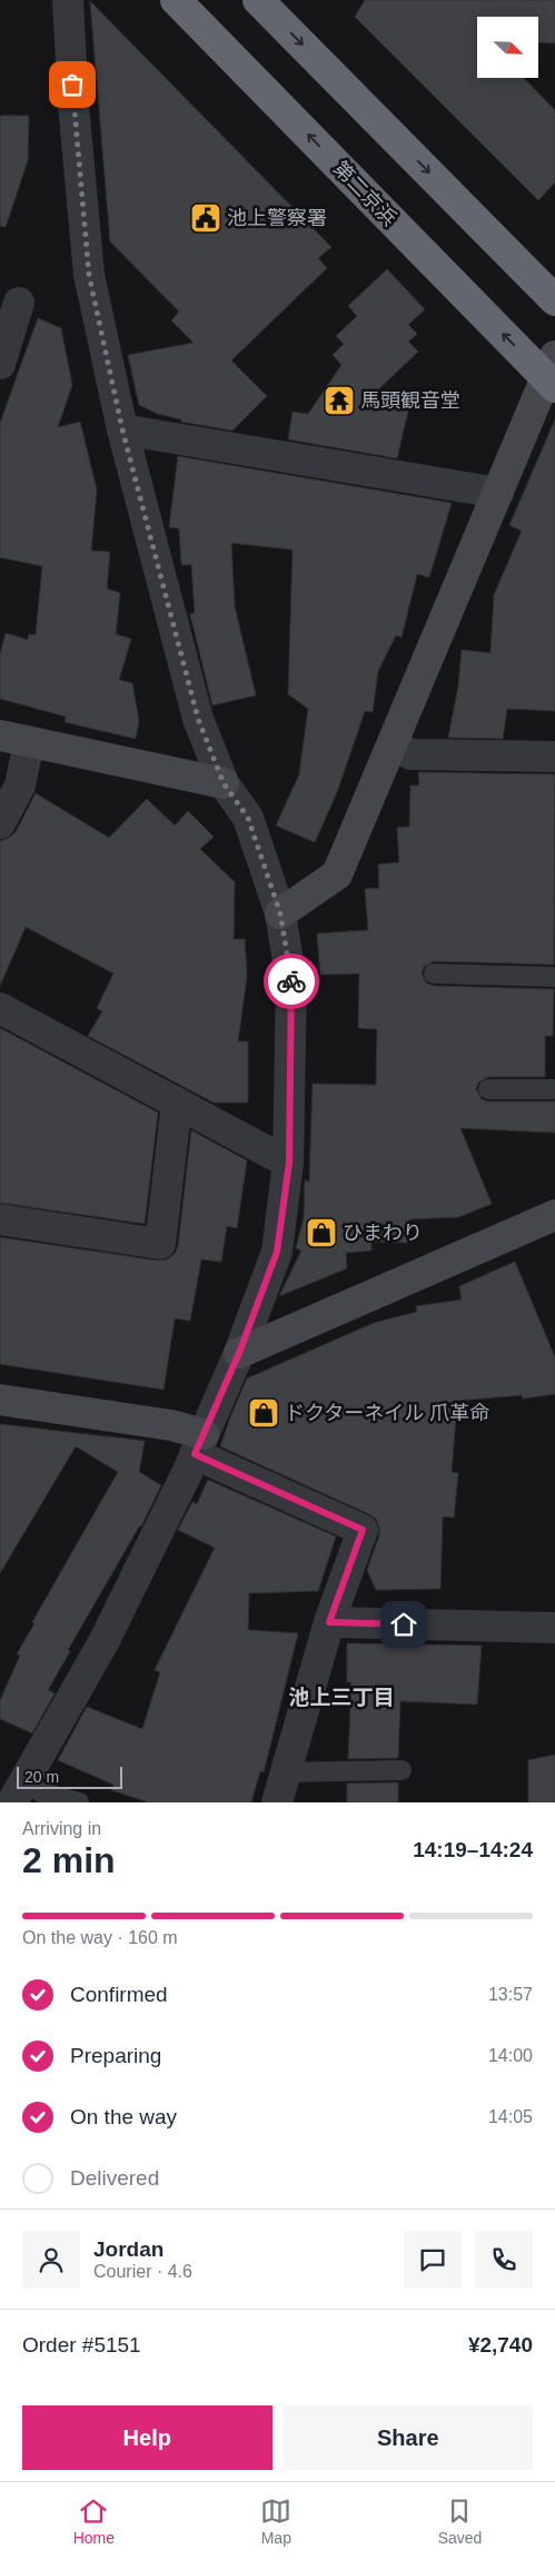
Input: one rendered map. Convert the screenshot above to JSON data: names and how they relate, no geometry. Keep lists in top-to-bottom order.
{
  "streets": {
    "highway": ["第二京浜"]
  },
  "districts": ["池上三丁目"],
  "places": {
    "public building": ["池上警察署"],
    "temple": ["馬頭観音堂"],
    "shop": ["ひまわり", "ドクターネイル 爪革命"]
  },
  "scale_bar": "20 m",
  "north": "bottom right",
  "page": {
    "scale": "20 m",
    "heading": ["2 min", "Arriving in", "14:19–14:24"],
    "panel": [
      "Jordan",
      "Courier · 4.6",
      "Order #5151",
      "¥2,740"
    ],
    "bar": "On the way · 160 m",
    "list": [
      ["Confirmed", "13:57"],
      ["Preparing", "14:00"],
      ["On the way", "14:05"],
      "Delivered"
    ],
    "buttons": ["Help", "Share"],
    "tabs": ["Home", "Map", "Saved"]
  }
}
